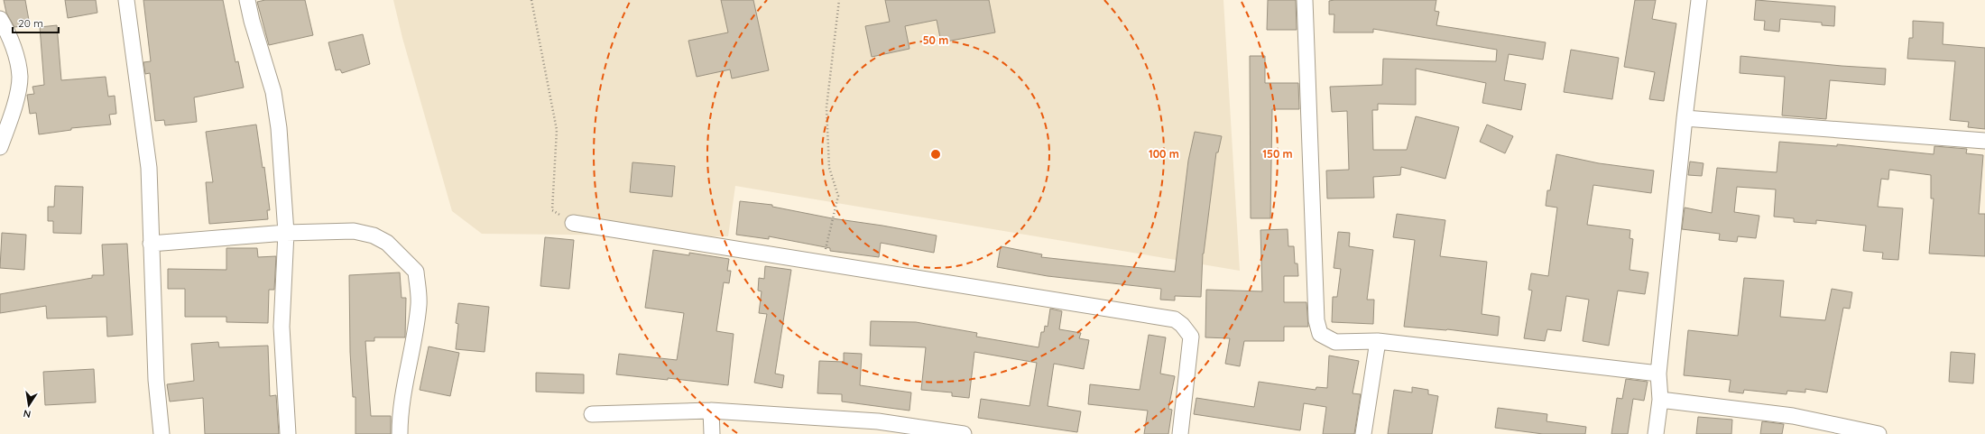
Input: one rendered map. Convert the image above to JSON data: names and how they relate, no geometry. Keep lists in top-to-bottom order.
{
  "scale_bar": "20 m",
  "north": "bottom",
  "rings": ["50 m", "100 m", "150 m"]
}
